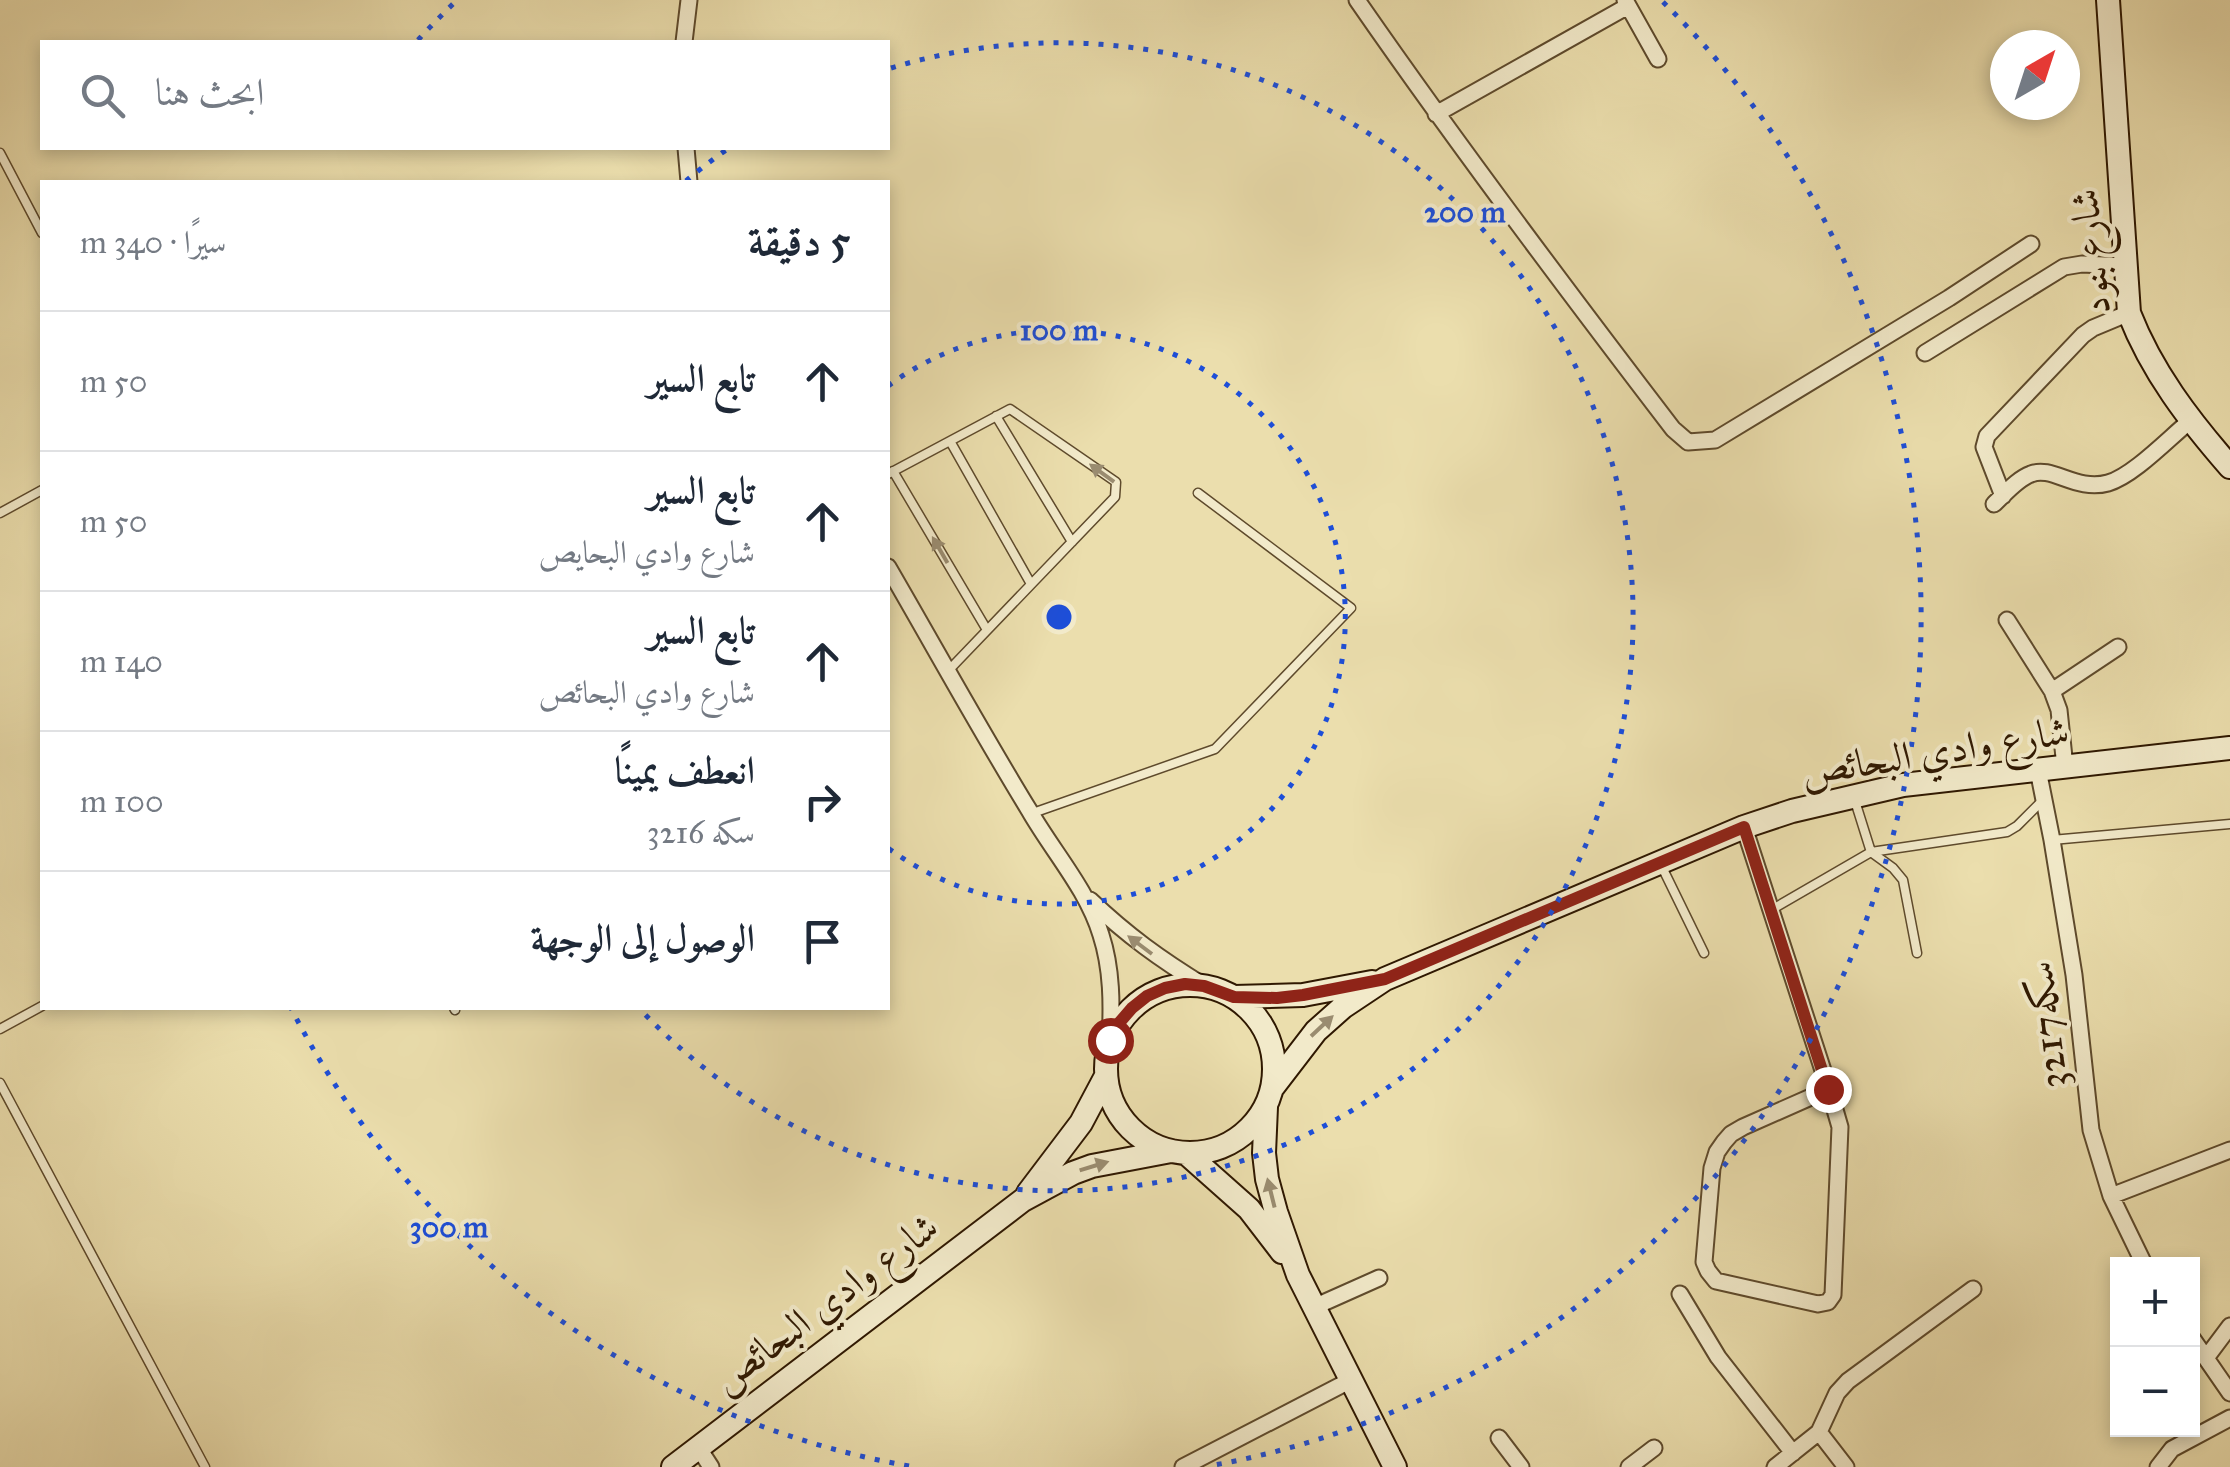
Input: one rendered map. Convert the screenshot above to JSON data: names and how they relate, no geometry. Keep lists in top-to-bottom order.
{
  "streets": {
    "street": ["شارع بنود", "شارع وادي البحائص", "سكه3217"]
  },
  "crossings": [
    ["شارع وادي البحائص", "سكه3217"]
  ],
  "north": "top right",
  "page": {
    "search": "ابحث هنا",
    "heading": ["5 دقيقة", "سيرًا · 340 m"],
    "list": [
      ["تابع السير", "50 m"],
      ["تابع السير", "شارع وادي البحايص", "50 m"],
      ["تابع السير", "شارع وادي البحائص", "140 m"],
      ["انعطف يمينًا", "سكه 3216", "100 m"],
      "الوصول إلى الوجهة"
    ],
    "map_buttons": ["+", "−"]
  },
  "rings": ["200 m", "100 m", "300 m"]
}
